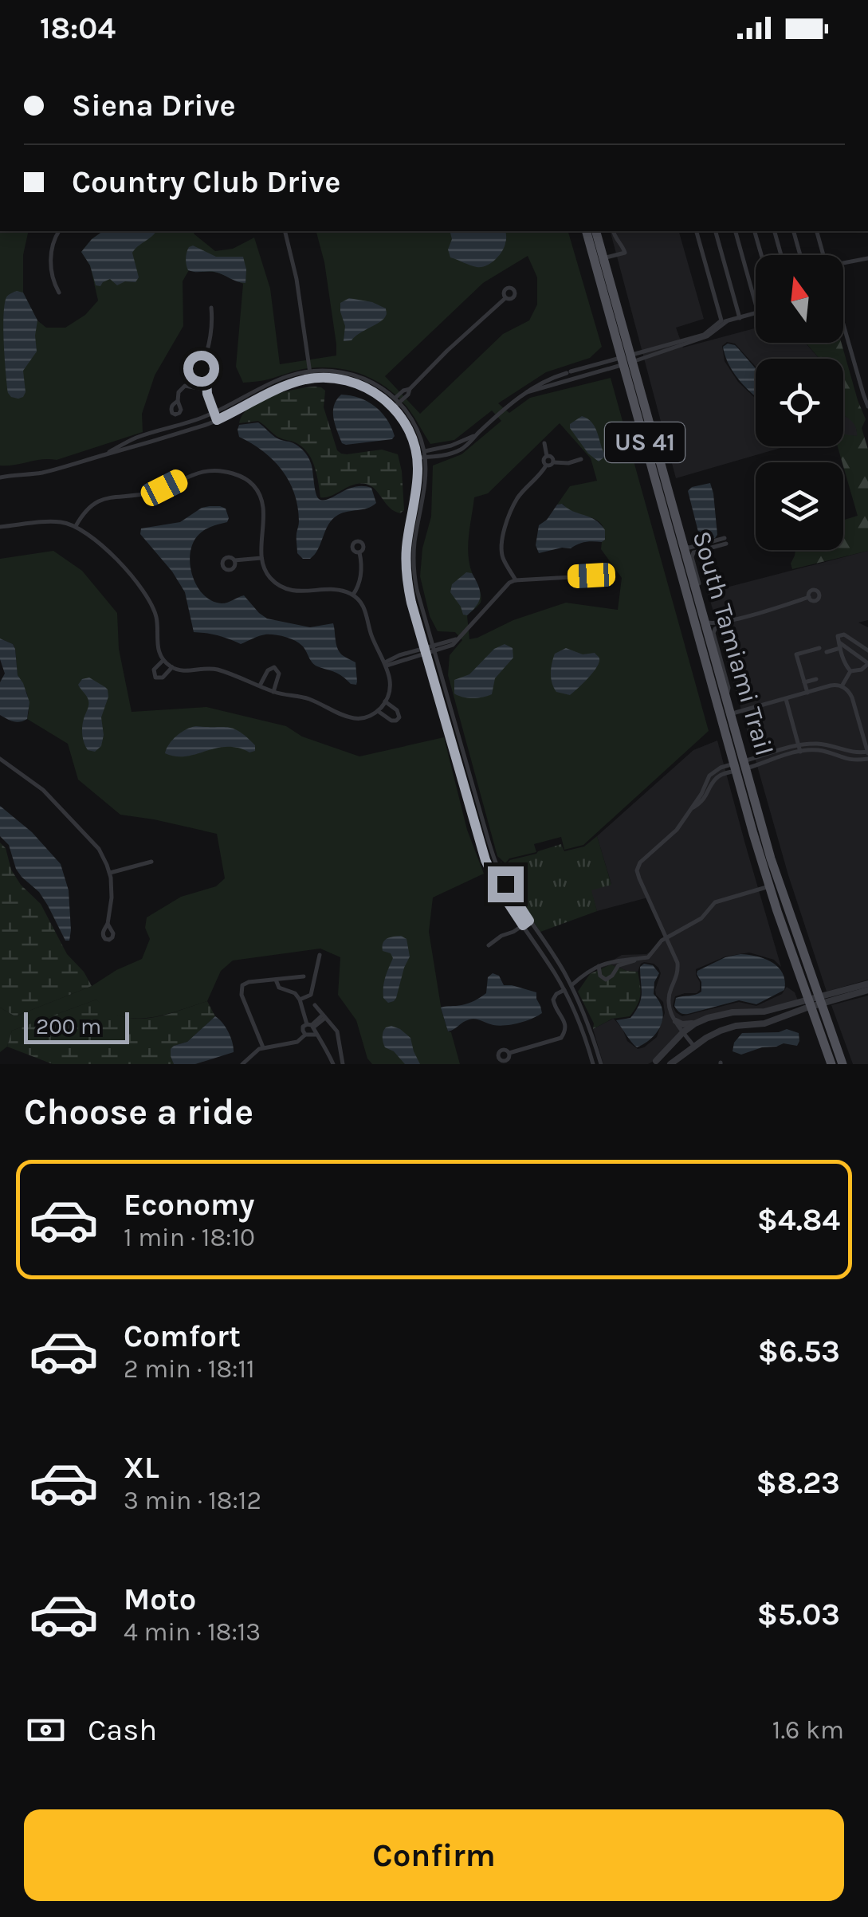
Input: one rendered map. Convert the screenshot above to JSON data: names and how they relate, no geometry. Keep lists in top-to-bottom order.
{
  "streets": {
    "main road": ["US 41", "South Tamiami Trail"]
  },
  "scale_bar": "200 m",
  "north": "top",
  "page": {
    "status": "18:04",
    "banner": ["Siena Drive", "Country Club Drive"],
    "scale": "200 m",
    "heading": "Choose a ride",
    "list": [
      {
        "name": "Economy",
        "note": "1 min · 18:10",
        "value": "$4.84"
      },
      {
        "name": "Comfort",
        "note": "2 min · 18:11",
        "value": "$6.53"
      },
      {
        "name": "XL",
        "note": "3 min · 18:12",
        "value": "$8.23"
      },
      {
        "name": "Moto",
        "note": "4 min · 18:13",
        "value": "$5.03"
      }
    ],
    "pay": ["Cash", "1.6 km"],
    "buttons": "Confirm"
  }
}
